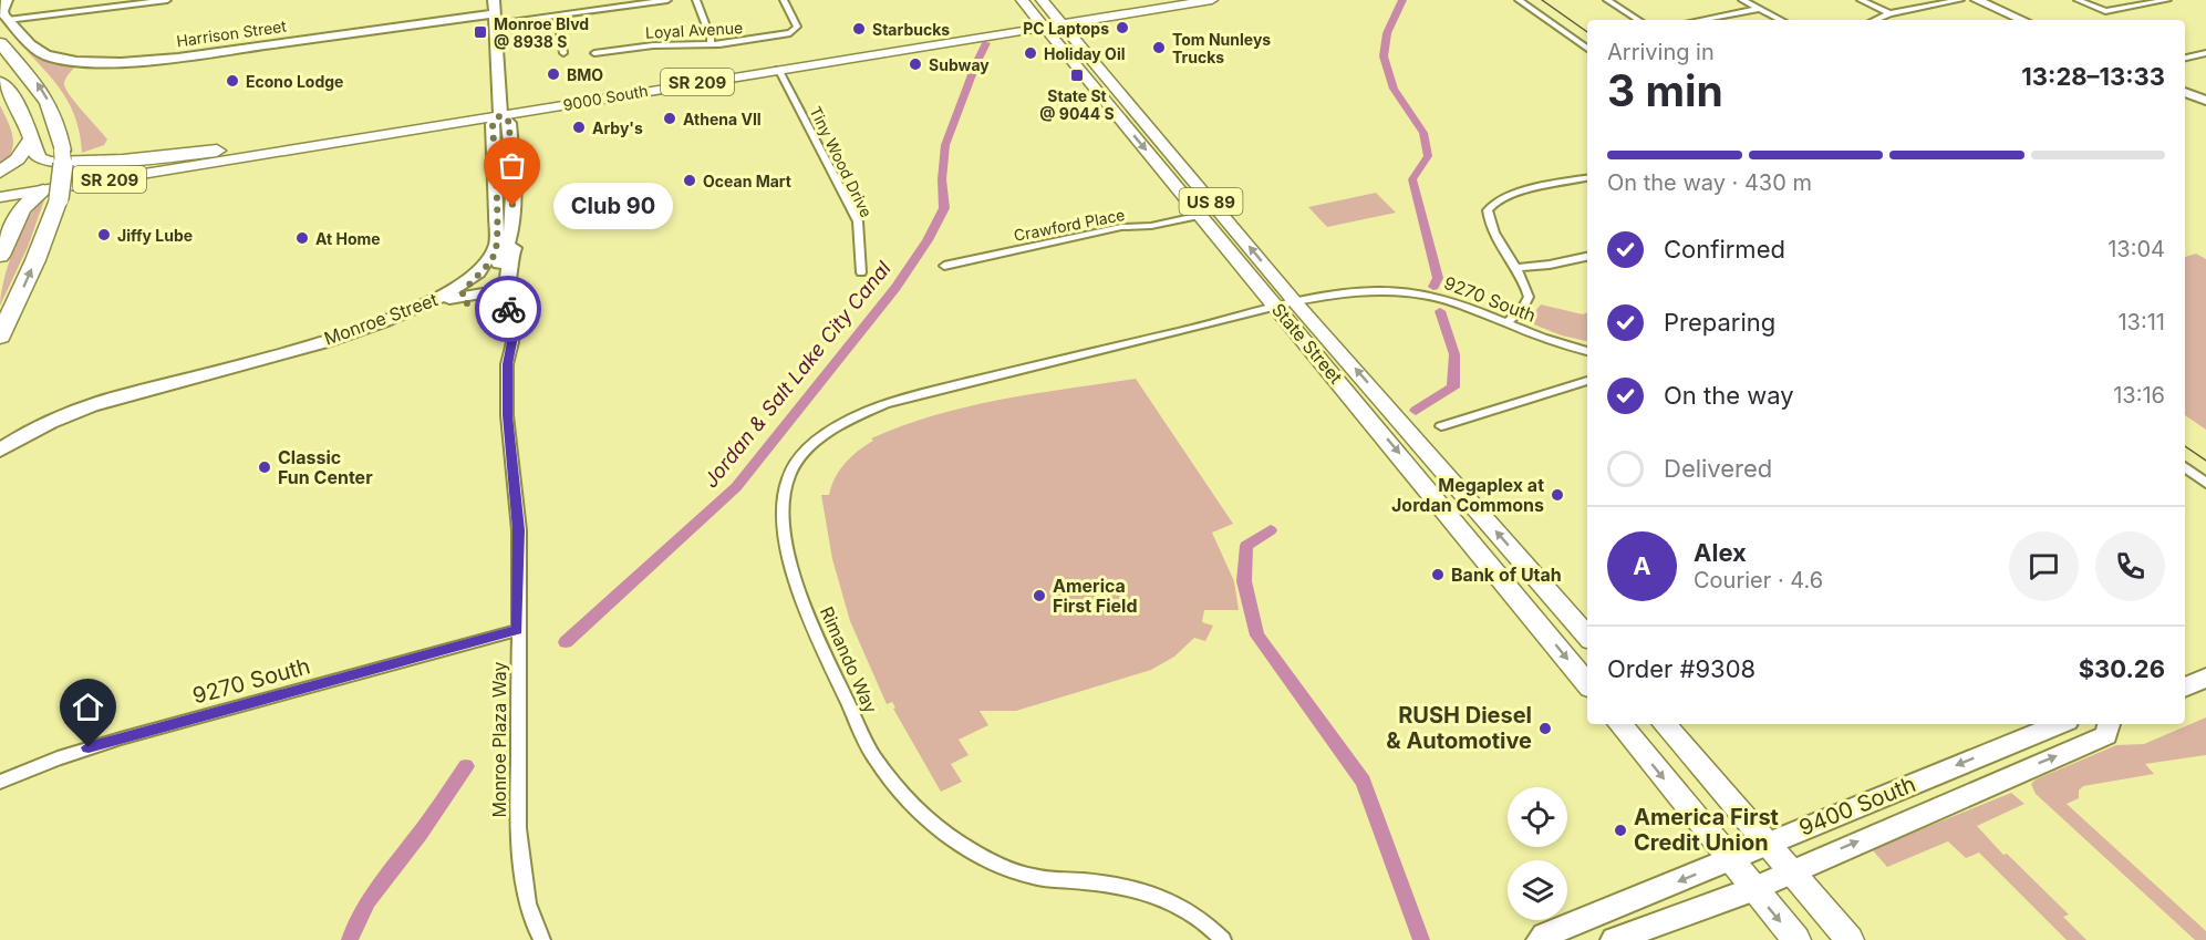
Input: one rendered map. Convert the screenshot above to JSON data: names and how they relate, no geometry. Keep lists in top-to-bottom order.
{
  "streets": {
    "main road": [
      "SR 209",
      "9000 South",
      "US 89",
      "State Street"
    ],
    "street": [
      "Loyal Avenue",
      "Harrison Street",
      "Tiny Wood Drive",
      "Crawford Place",
      "9270 South",
      "Monroe Street",
      "Rimando Way",
      "Monroe Plaza Way",
      "9400 South"
    ]
  },
  "crossings": [
    ["Harrison Street", "Monroe Street"],
    ["9000 South", "Tiny Wood Drive"],
    ["9000 South", "Monroe Street"],
    ["9000 South", "State Street"],
    ["Crawford Place", "State Street"],
    ["9270 South", "State Street"],
    ["9270 South", "Rimando Way"],
    ["9270 South", "Monroe Plaza Way"],
    ["State Street", "Rimando Way"]
  ],
  "water": ["Jordan & Salt Lake City Canal"],
  "places": {
    "other": [
      "PC Laptops",
      "Starbucks",
      "Tom Nunleys Trucks",
      "Holiday Oil",
      "Subway",
      "BMO",
      "Econo Lodge",
      "Athena VII",
      "Arby's",
      "Ocean Mart",
      "Club 90",
      "Jiffy Lube",
      "At Home",
      "Classic Fun Center",
      "Megaplex at Jordan Commons",
      "Bank of Utah",
      "America First Field",
      "RUSH Diesel & Automotive",
      "America First Credit Union"
    ],
    "transit": ["Monroe Blvd @ 8938 S", "State St @ 9044 S"]
  },
  "page": {
    "heading": ["3 min", "Arriving in", "13:28–13:33"],
    "panel": [
      "Alex",
      "Courier · 4.6",
      "Order #9308",
      "$30.26"
    ],
    "bar": "On the way · 430 m",
    "bubble": "Club 90",
    "list": [
      ["Confirmed", "13:04"],
      ["Preparing", "13:11"],
      ["On the way", "13:16"],
      "Delivered"
    ],
    "round": "A"
  }
}
